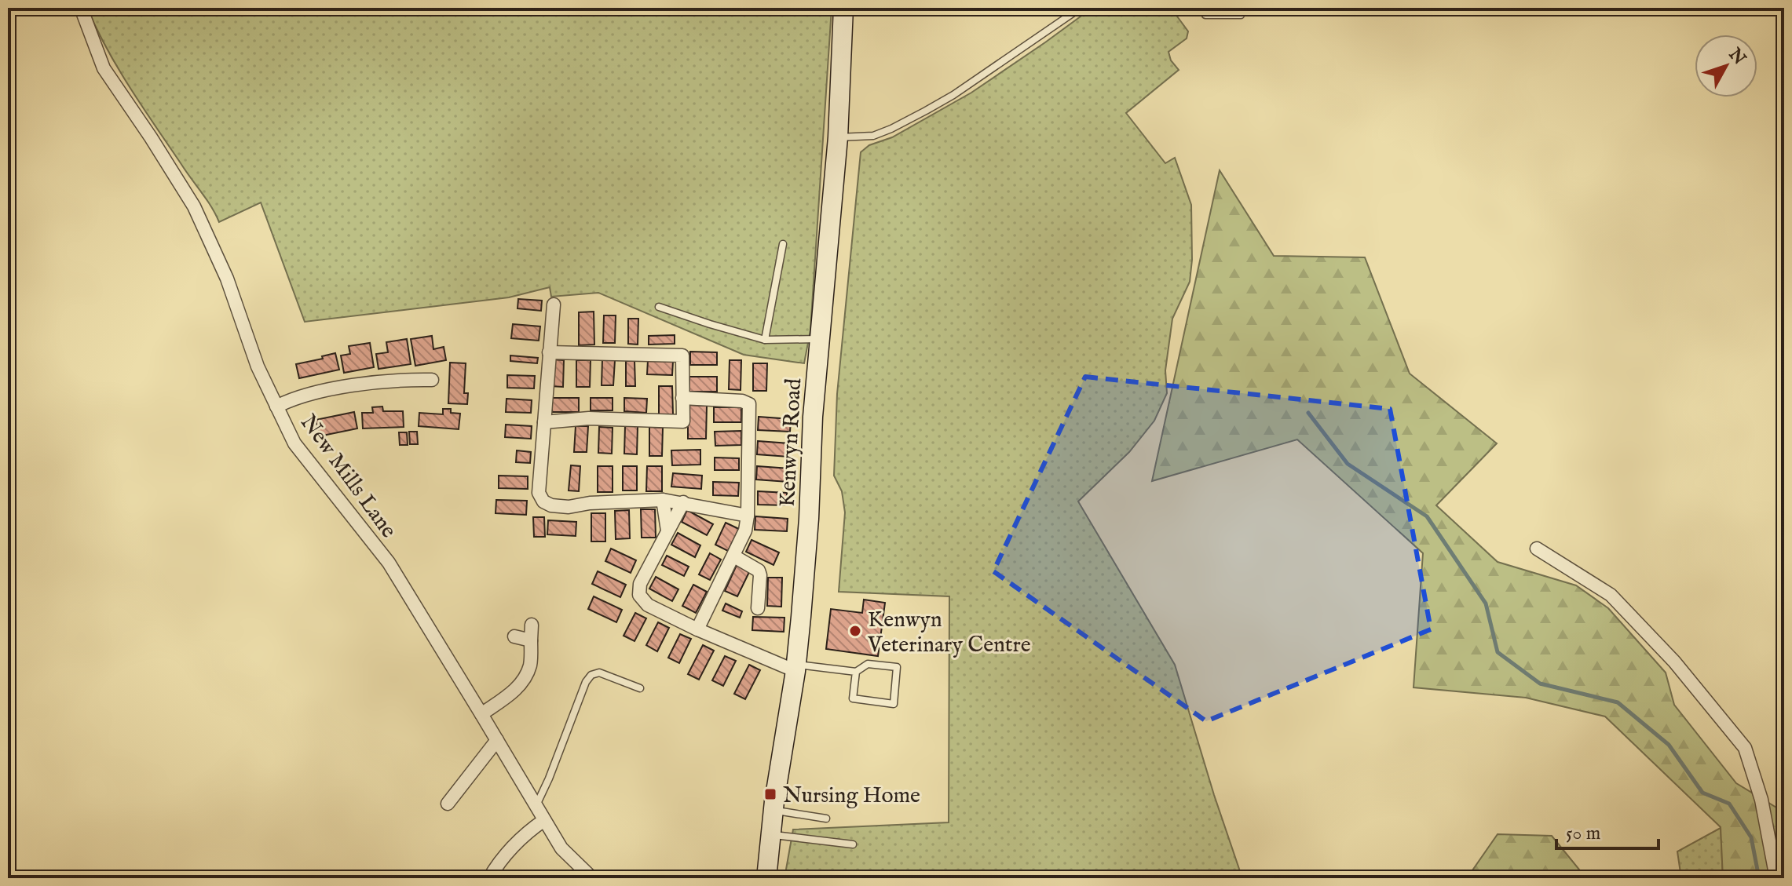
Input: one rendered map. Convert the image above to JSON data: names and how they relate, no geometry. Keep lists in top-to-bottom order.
{
  "streets": {
    "main road": ["Kenwyn Road"],
    "street": ["New Mills Lane"]
  },
  "places": {
    "other": ["Kenwyn Veterinary Centre"],
    "transit": ["Nursing Home"]
  },
  "scale_bar": "50 m",
  "north": "top right"
}
